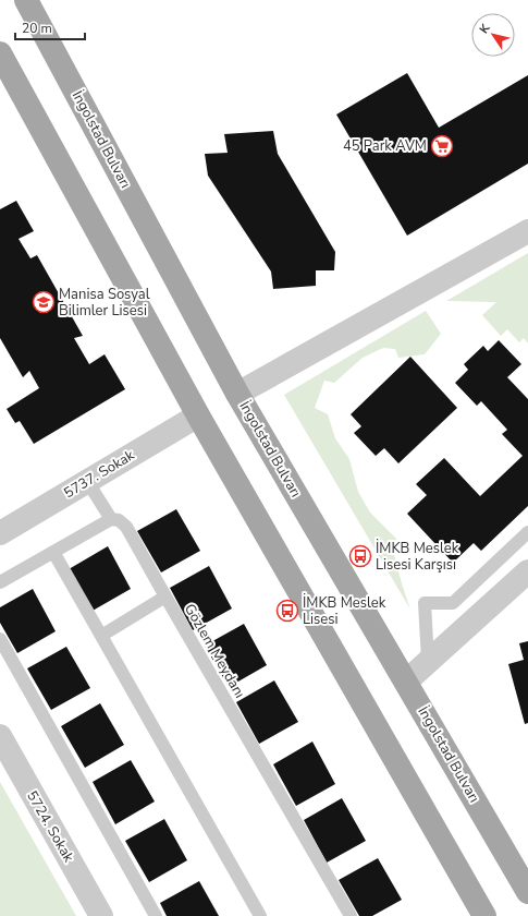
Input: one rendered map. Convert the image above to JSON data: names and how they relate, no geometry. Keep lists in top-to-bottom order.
{
  "streets": {
    "main road": ["İngolstad Bulvarı"],
    "street": ["5737. Sokak", "5724. Sokak"],
    "lane": ["Gözlem Meydanı"]
  },
  "places": {
    "supermarket": ["45 Park AVM"],
    "school or university": ["Manisa Sosyal Bilimler Lisesi"],
    "bus stop": ["İMKB Meslek Lisesi Karşısı", "İMKB Meslek Lisesi"]
  },
  "scale_bar": "20 m",
  "north": "top left"
}
